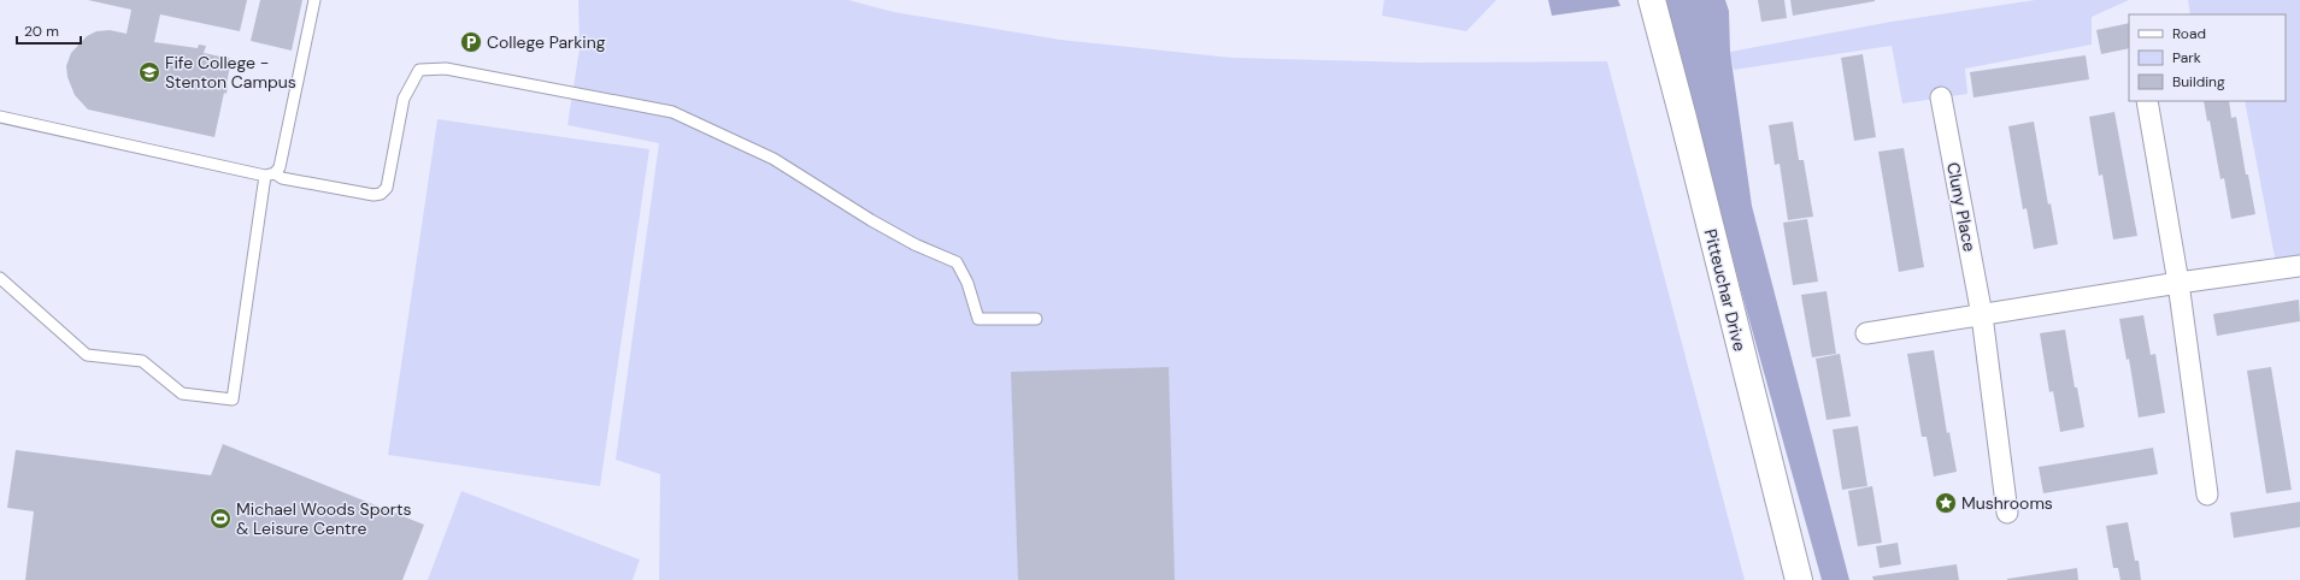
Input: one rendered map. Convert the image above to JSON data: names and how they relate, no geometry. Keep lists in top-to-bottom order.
{
  "streets": {
    "street": ["Cluny Place", "Pitteuchar Drive"]
  },
  "places": {
    "parking": ["College Parking"],
    "school or university": ["Fife College - Stenton Campus"],
    "place": ["Mushrooms"],
    "sports": ["Michael Woods Sports & Leisure Centre"]
  },
  "legend": ["Road", "Park", "Building"],
  "scale_bar": "20 m"
}
